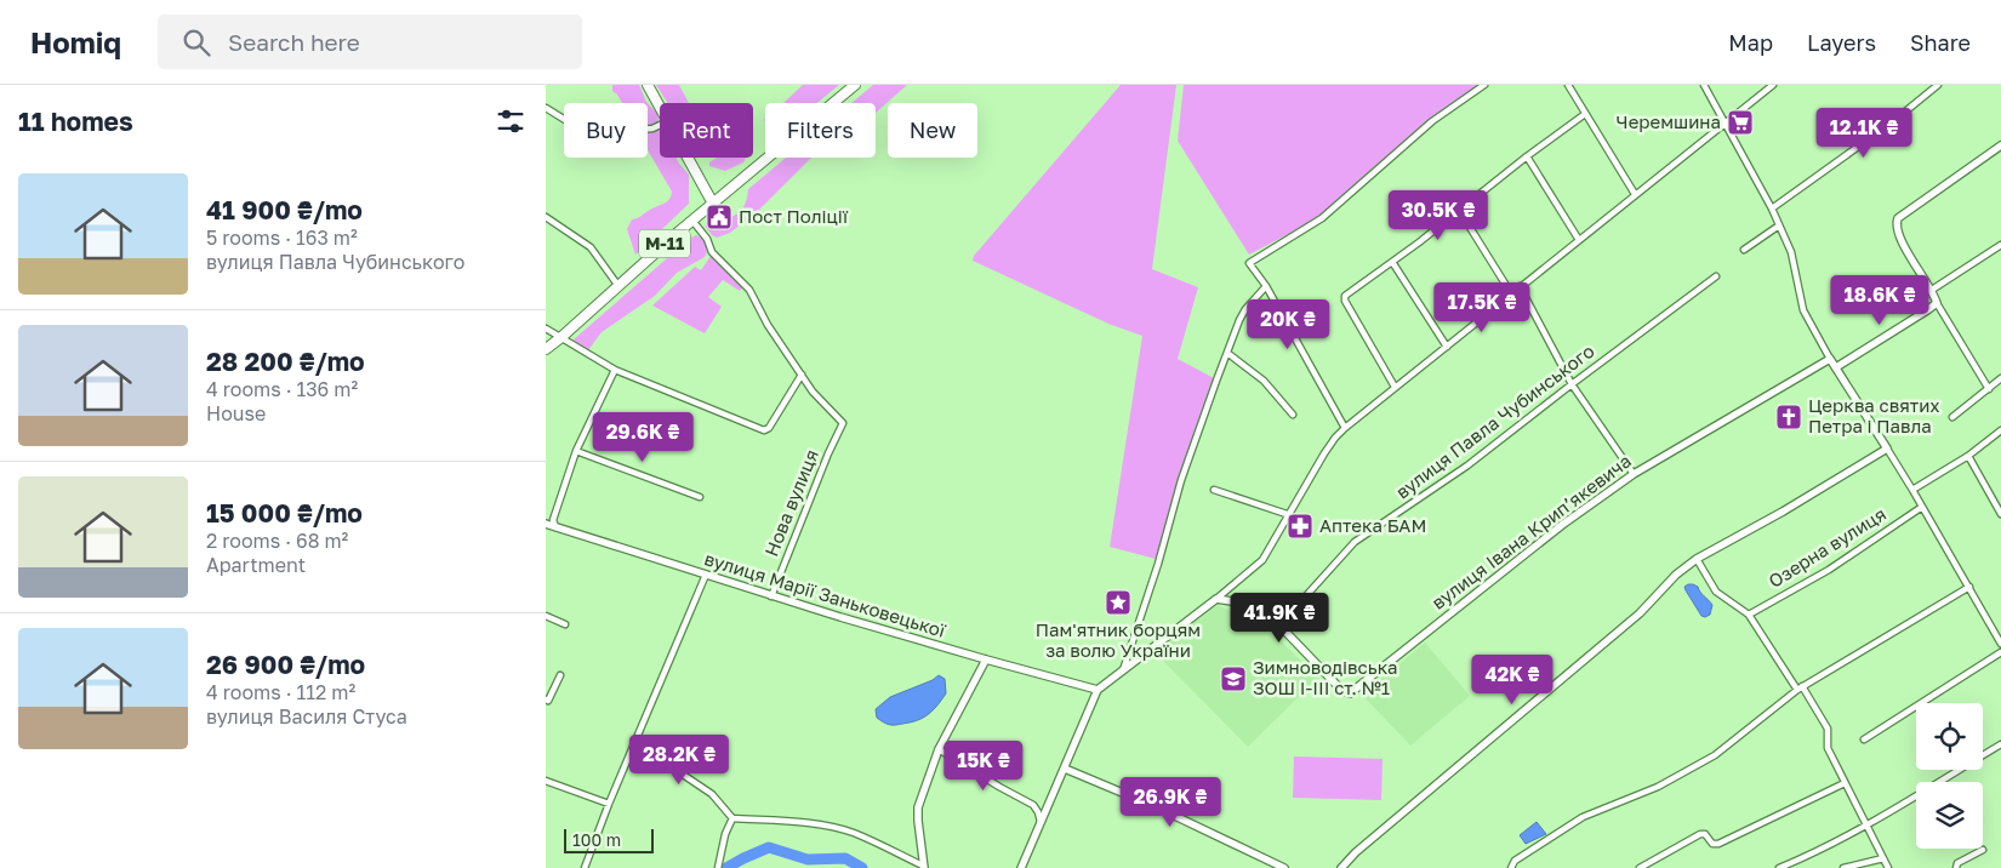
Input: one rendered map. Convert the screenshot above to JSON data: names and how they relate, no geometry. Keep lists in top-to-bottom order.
{
  "streets": {
    "main road": ["М-11"],
    "street": [
      "вулиця Павла Чубинського",
      "Нова вулиця",
      "вулиця Івана Крипʼякевича",
      "Озерна вулиця",
      "вулиця Марії Заньковецької"
    ]
  },
  "crossings": [
    ["вулиця Павла Чубинського", "вулиця Івана Крипʼякевича"],
    ["Нова вулиця", "вулиця Марії Заньковецької"]
  ],
  "places": {
    "supermarket": ["Черемшина"],
    "public building": ["Пост Поліції"],
    "church": ["Церква святих Петра і Павла"],
    "pharmacy": ["Аптека БАМ"],
    "place": ["Пам'ятник борцям за волю України"],
    "school or university": ["Зимноводівська ЗОШ І-ІІІ ст. №1"]
  },
  "scale_bar": "100 m",
  "page": {
    "header": "Homiq",
    "search": "Search here",
    "nav": ["Map", "Layers", "Share"],
    "heading": "11 homes",
    "chip": [
      "Buy",
      "Rent",
      "Filters",
      "New"
    ],
    "price": [
      "12.1K ₴",
      "30.5K ₴",
      "18.6K ₴",
      "17.5K ₴",
      "20K ₴",
      "29.6K ₴",
      "41.9K ₴",
      "42K ₴",
      "28.2K ₴",
      "15K ₴",
      "26.9K ₴"
    ],
    "list": [
      {
        "name": "41 900 ₴/mo",
        "note": "5 rooms · 163 m² · вулиця Павла Чубинського"
      },
      {
        "name": "28 200 ₴/mo",
        "note": "4 rooms · 136 m² · House"
      },
      {
        "name": "15 000 ₴/mo",
        "note": "2 rooms · 68 m² · Apartment"
      },
      {
        "name": "26 900 ₴/mo",
        "note": "4 rooms · 112 m² · вулиця Василя Стуса"
      }
    ],
    "scale": "100 m"
  }
}
